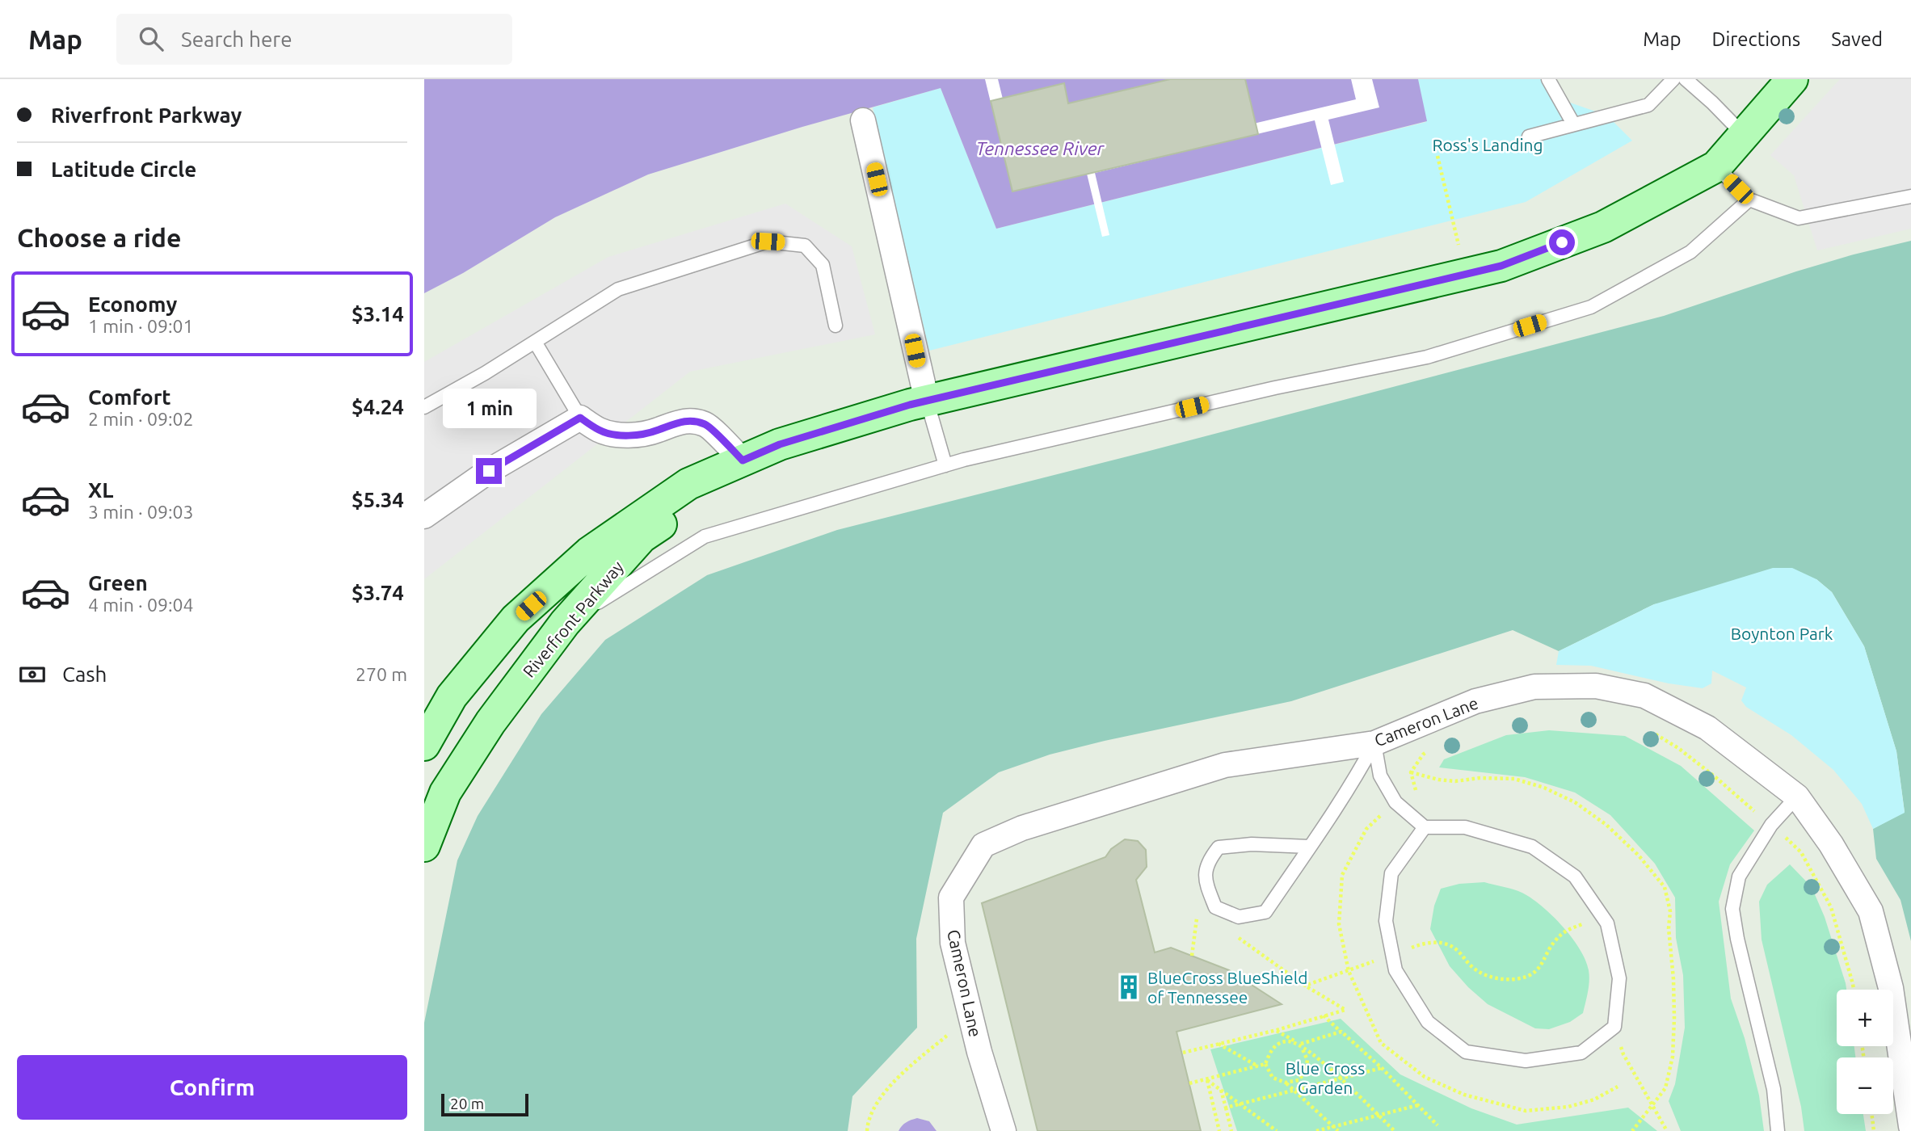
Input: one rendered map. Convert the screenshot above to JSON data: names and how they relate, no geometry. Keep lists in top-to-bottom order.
{
  "streets": {
    "main road": ["Riverfront Parkway"],
    "street": ["Cameron Lane"]
  },
  "water": ["Tennessee River"],
  "parks": ["Ross's Landing", "Boynton Park", "Blue Cross Garden"],
  "places": {
    "building": ["BlueCross BlueShield of Tennessee"]
  },
  "scale_bar": "20 m",
  "page": {
    "header": "Map",
    "search": "Search here",
    "nav": ["Map", "Directions", "Saved"],
    "banner": ["Riverfront Parkway", "Latitude Circle"],
    "heading": "Choose a ride",
    "list": [
      {
        "name": "Economy",
        "note": "1 min · 09:01",
        "value": "$3.14"
      },
      {
        "name": "Comfort",
        "note": "2 min · 09:02",
        "value": "$4.24"
      },
      {
        "name": "XL",
        "note": "3 min · 09:03",
        "value": "$5.34"
      },
      {
        "name": "Green",
        "note": "4 min · 09:04",
        "value": "$3.74"
      }
    ],
    "bubble": "1 min",
    "pay": ["Cash", "270 m"],
    "map_buttons": ["+", "−"],
    "buttons": "Confirm",
    "scale": "20 m"
  }
}
